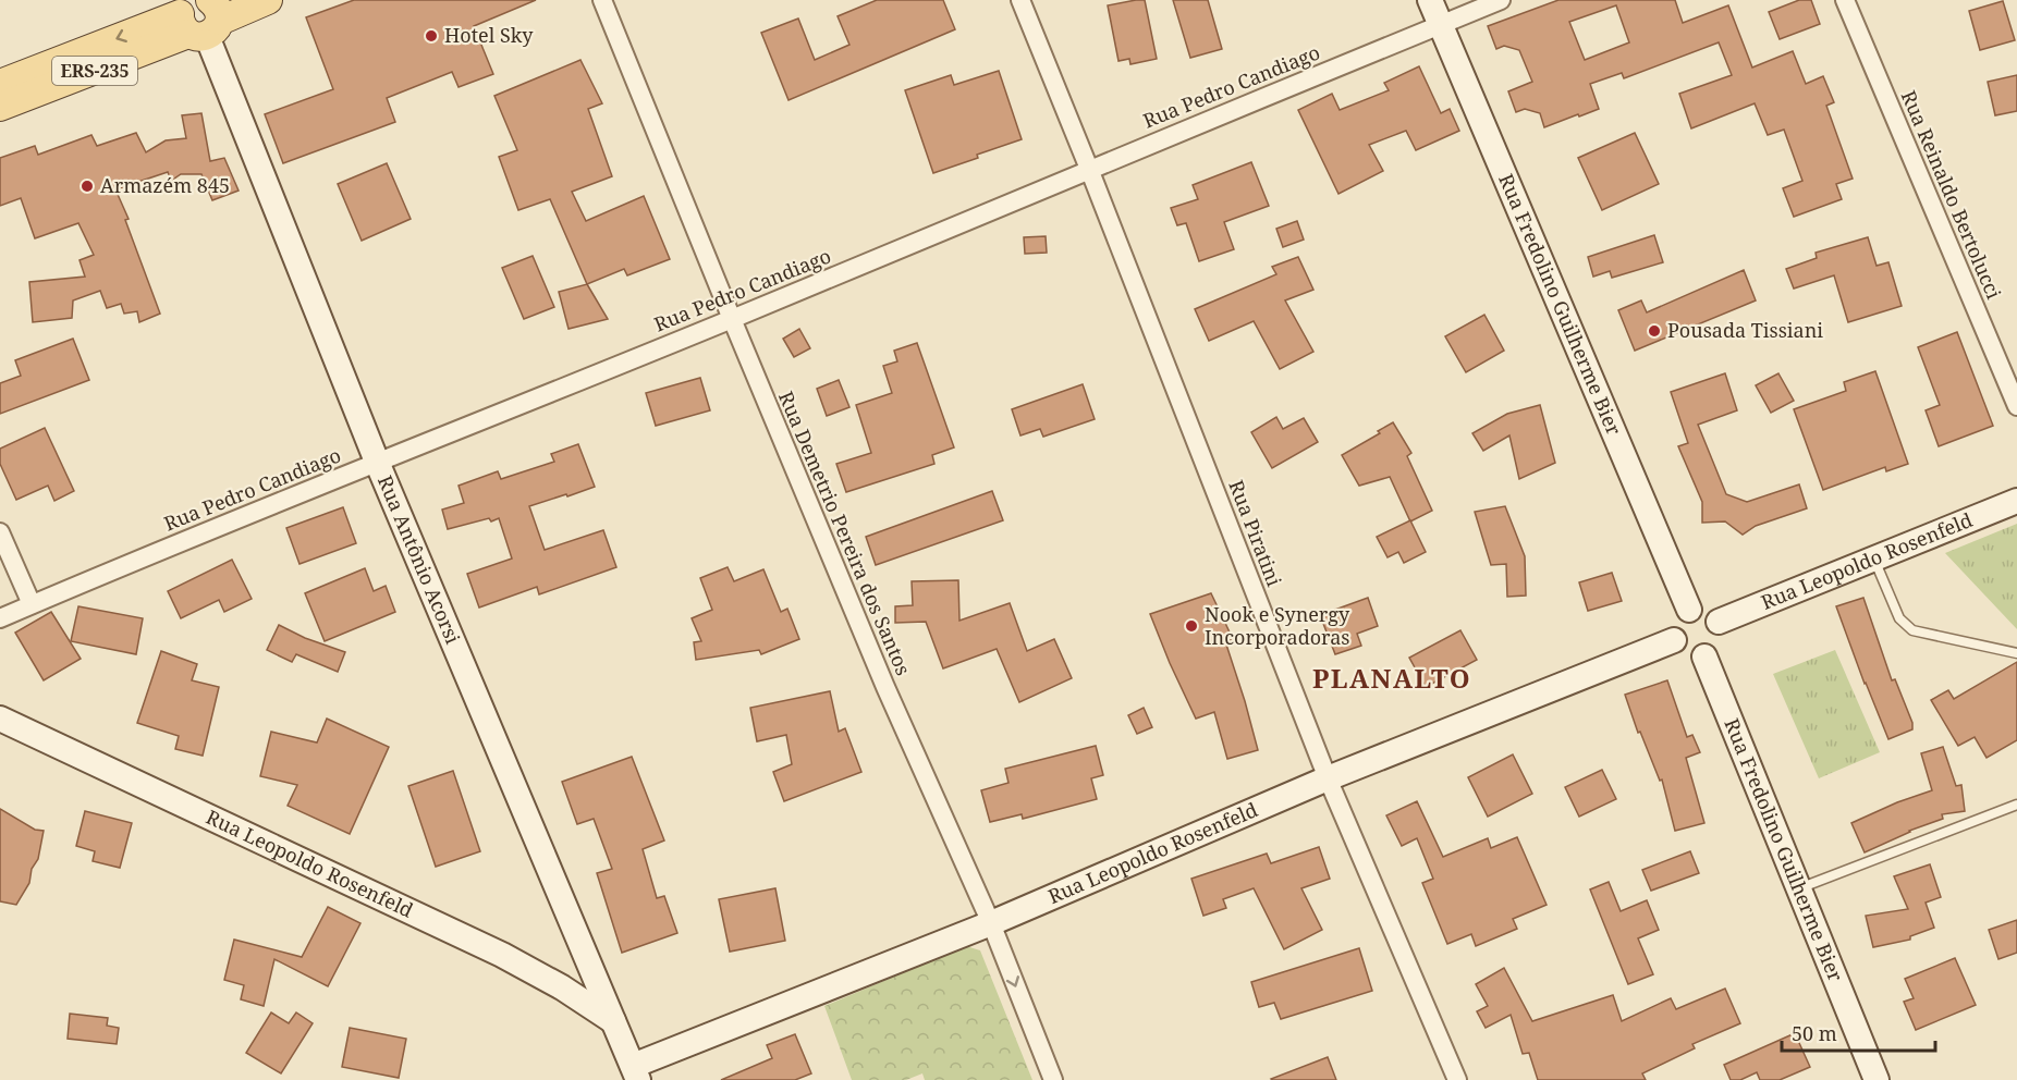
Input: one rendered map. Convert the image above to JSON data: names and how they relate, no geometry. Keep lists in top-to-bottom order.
{
  "streets": {
    "main road": ["ERS-235"],
    "street": [
      "Rua Pedro Candiago",
      "Rua Reinaldo Bertolucci",
      "Rua Fredolino Guilherme Bier",
      "Rua Demetrio Pereira dos Santos",
      "Rua Piratini",
      "Rua Antônio Acorsi",
      "Rua Leopoldo Rosenfeld"
    ]
  },
  "crossings": [
    ["ERS-235", "Rua Antônio Acorsi"],
    ["Rua Pedro Candiago", "Rua Fredolino Guilherme Bier"],
    ["Rua Pedro Candiago", "Rua Demetrio Pereira dos Santos"],
    ["Rua Pedro Candiago", "Rua Piratini"],
    ["Rua Pedro Candiago", "Rua Antônio Acorsi"],
    ["Rua Fredolino Guilherme Bier", "Rua Leopoldo Rosenfeld"],
    ["Rua Demetrio Pereira dos Santos", "Rua Leopoldo Rosenfeld"],
    ["Rua Piratini", "Rua Leopoldo Rosenfeld"],
    ["Rua Antônio Acorsi", "Rua Leopoldo Rosenfeld"]
  ],
  "districts": ["PLANALTO"],
  "places": [
    "Hotel Sky",
    "Armazém 845",
    "Pousada Tissiani",
    "Nook e Synergy Incorporadoras"
  ],
  "scale_bar": "50 m"
}
